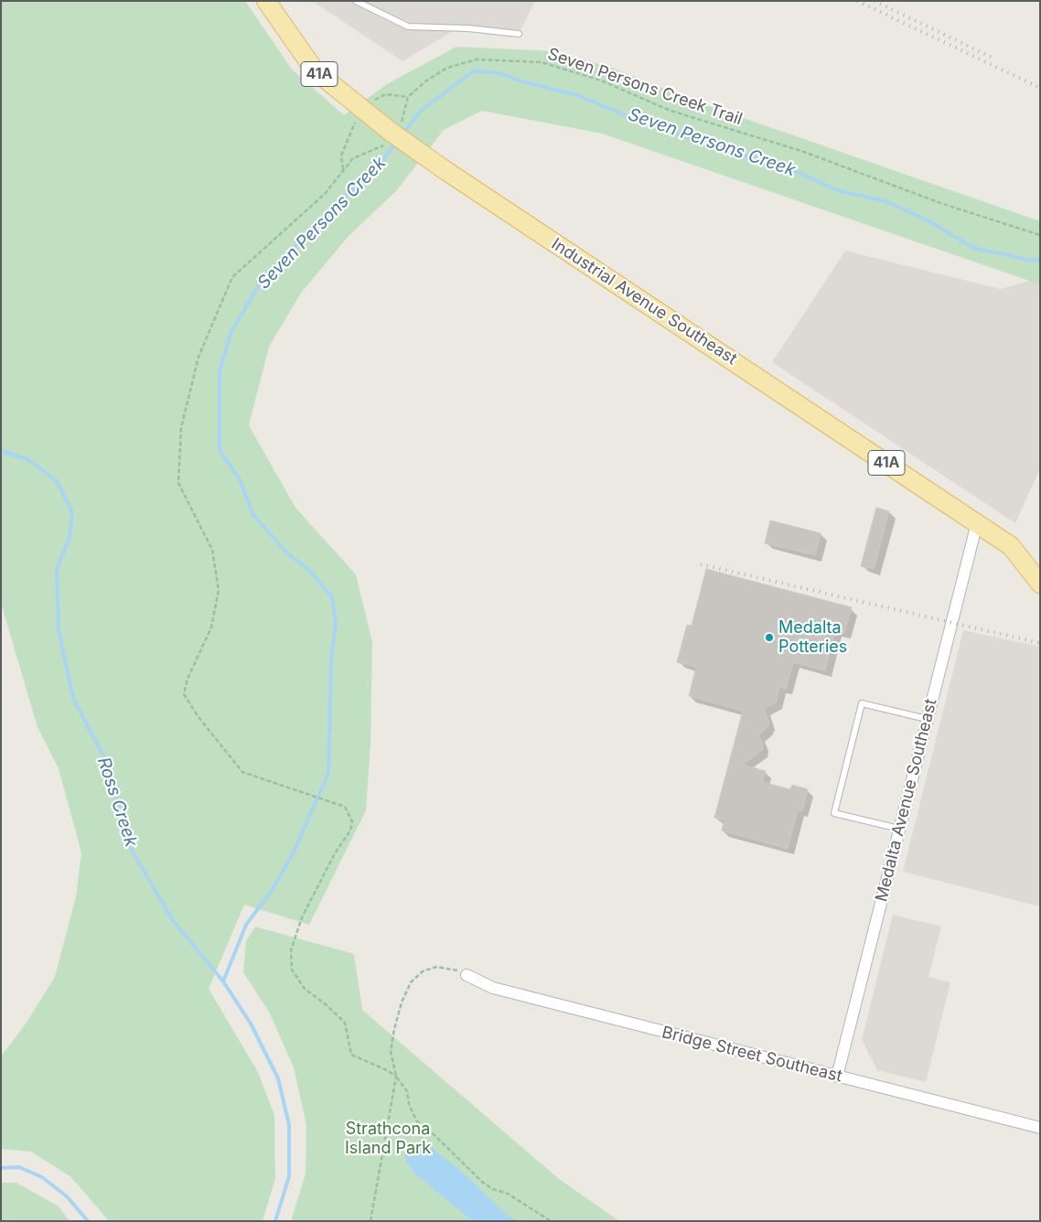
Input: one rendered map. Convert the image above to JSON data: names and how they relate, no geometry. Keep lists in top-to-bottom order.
{
  "streets": {
    "main road": ["41A", "Industrial Avenue Southeast"],
    "street": ["Medalta Avenue Southeast", "Bridge Street Southeast"],
    "path": ["Seven Persons Creek Trail"]
  },
  "crossings": [
    ["Seven Persons Creek Trail", "Industrial Avenue Southeast"],
    ["Industrial Avenue Southeast", "Medalta Avenue Southeast"],
    ["Medalta Avenue Southeast", "Bridge Street Southeast"]
  ],
  "water": ["Seven Persons Creek", "Ross Creek"],
  "parks": ["Strathcona Island Park"],
  "places": ["Medalta Potteries"]
}
